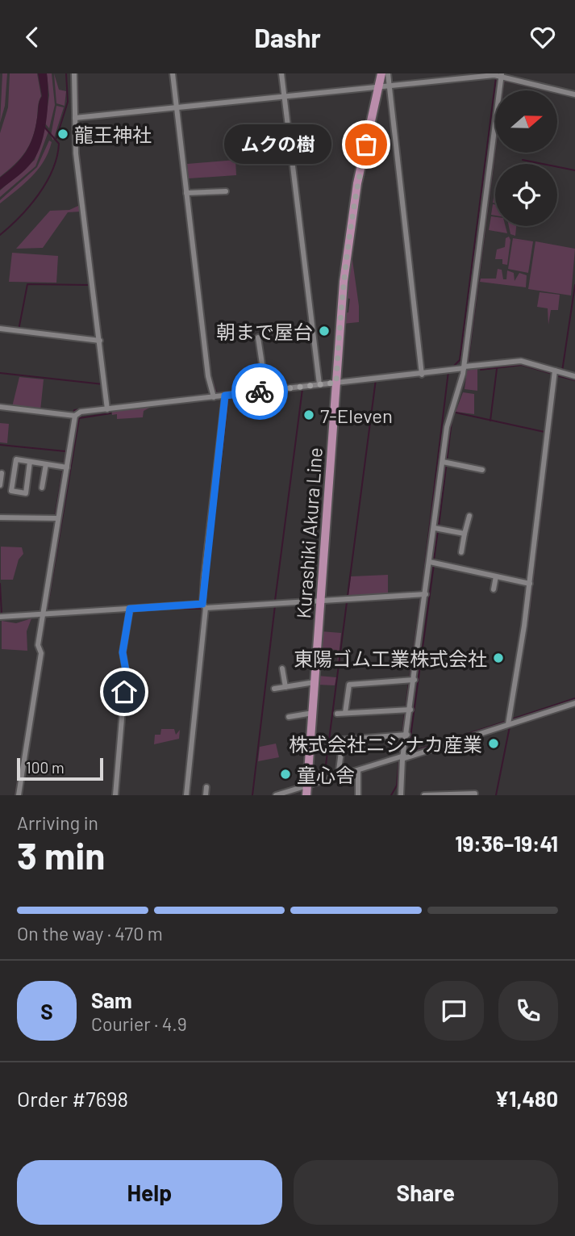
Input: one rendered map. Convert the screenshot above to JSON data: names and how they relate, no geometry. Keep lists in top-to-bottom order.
{
  "streets": {
    "main road": ["Kurashiki Akura Line"]
  },
  "places": [
    "龍王神社",
    "ムクの樹",
    "朝まで屋台",
    "7-Eleven",
    "東陽ゴム工業株式会社",
    "株式会社ニシナカ産業",
    "童心舎"
  ],
  "scale_bar": "100 m",
  "north": "right",
  "page": {
    "header": "Dashr",
    "bubble": "ムクの樹",
    "scale": "100 m",
    "heading": ["3 min", "Arriving in", "19:36–19:41"],
    "panel": [
      "Sam",
      "Courier · 4.9",
      "Order #7698",
      "¥1,480"
    ],
    "bar": "On the way · 470 m",
    "round": "S",
    "buttons": ["Help", "Share"]
  }
}
